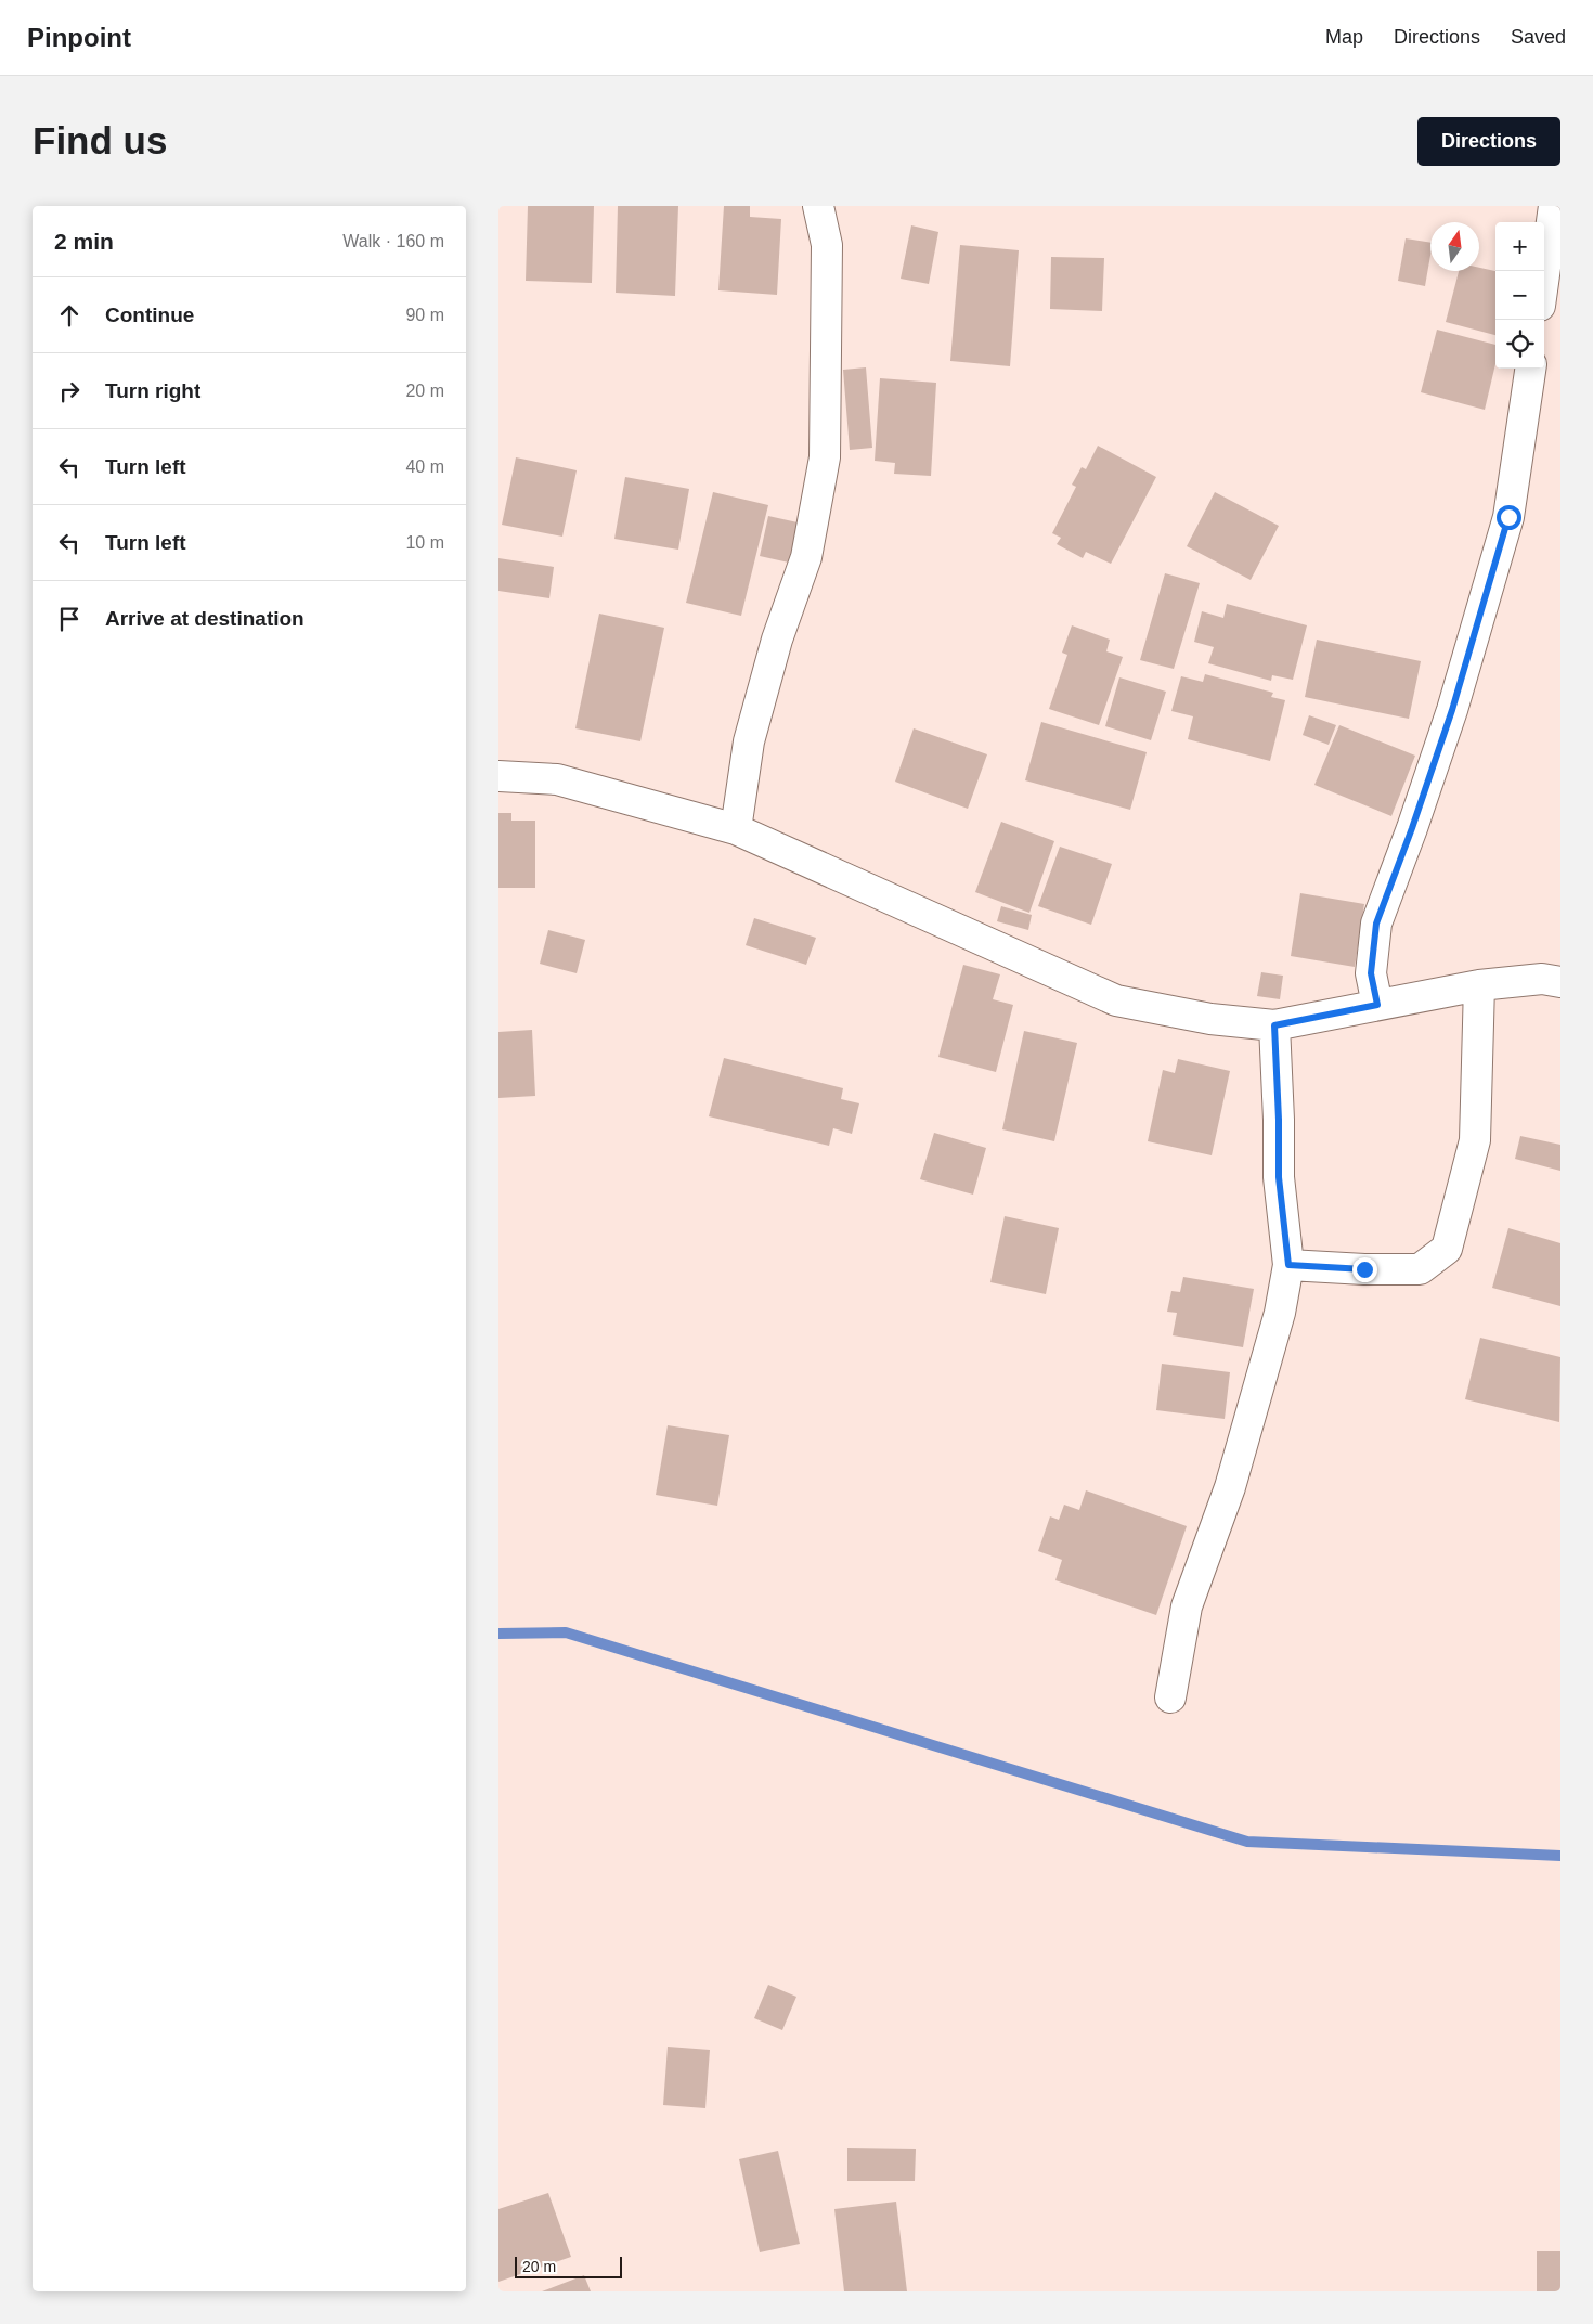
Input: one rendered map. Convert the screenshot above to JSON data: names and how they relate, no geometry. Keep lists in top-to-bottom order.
{
  "scale_bar": "20 m",
  "north": "top",
  "page": {
    "header": "Pinpoint",
    "nav": ["Map", "Directions", "Saved"],
    "buttons": "Directions",
    "title": "Find us",
    "heading": ["2 min", "Walk · 160 m"],
    "map_buttons": ["+", "−"],
    "list": [
      ["Continue", "90 m"],
      ["Turn right", "20 m"],
      ["Turn left", "40 m"],
      ["Turn left", "10 m"],
      "Arrive at destination"
    ],
    "scale": "20 m"
  }
}
